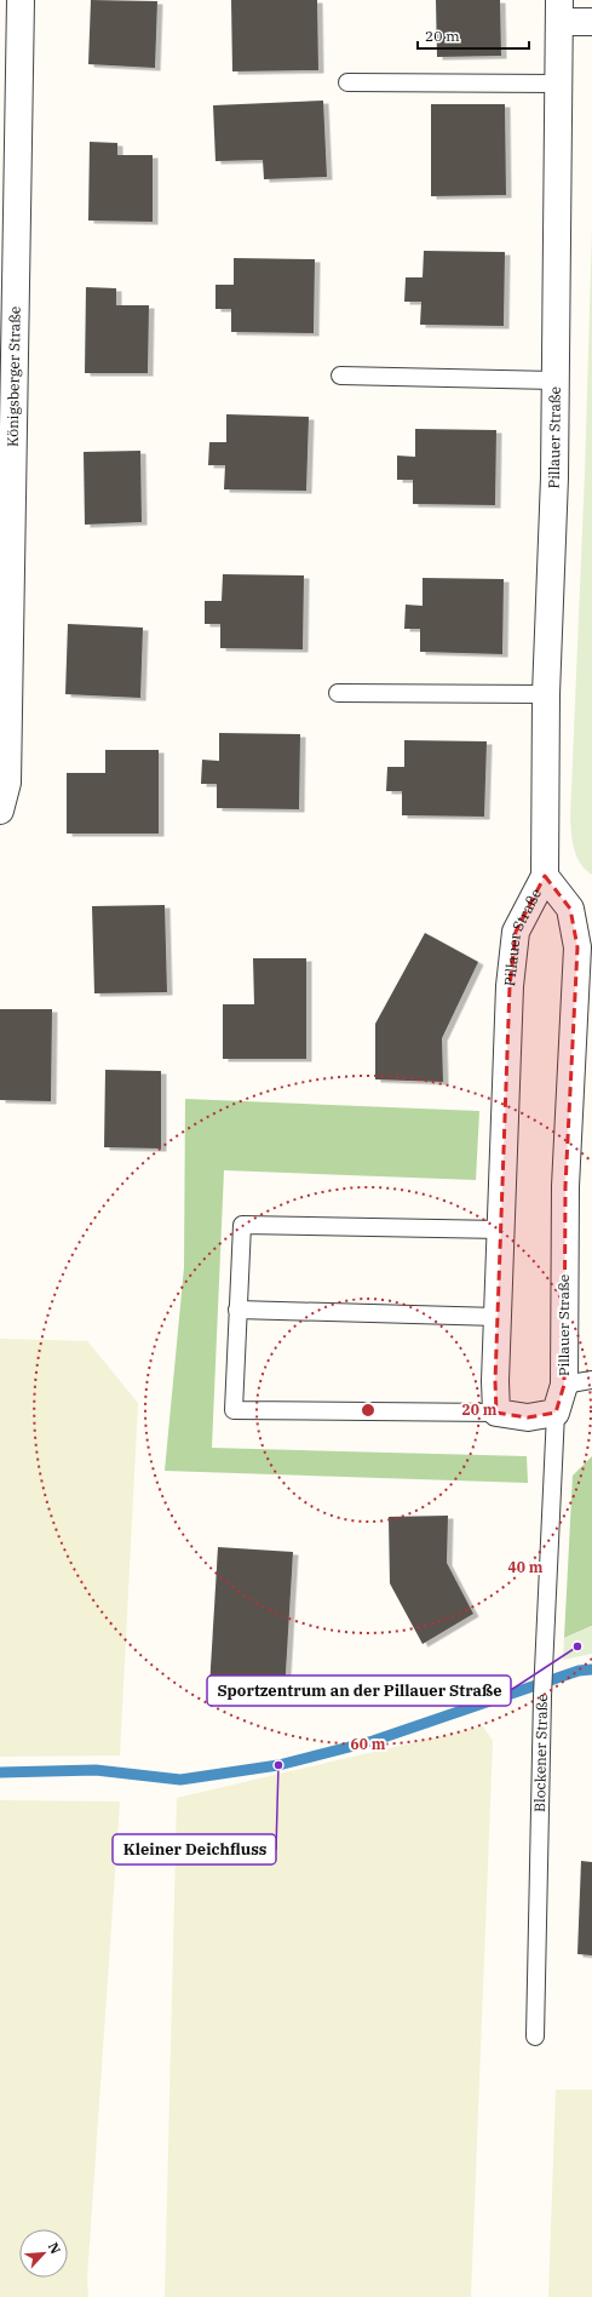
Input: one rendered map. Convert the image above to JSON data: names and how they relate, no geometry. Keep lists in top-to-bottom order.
{
  "streets": {
    "street": ["Königsberger Straße", "Pillauer Straße"],
    "lane": ["Blockener Straße"]
  },
  "crossings": [
    ["Pillauer Straße", "Blockener Straße"]
  ],
  "places": ["Sportzentrum an der Pillauer Straße", "Kleiner Deichfluss"],
  "scale_bar": "20 m",
  "north": "top right",
  "rings": ["20 m", "40 m", "60 m"]
}
